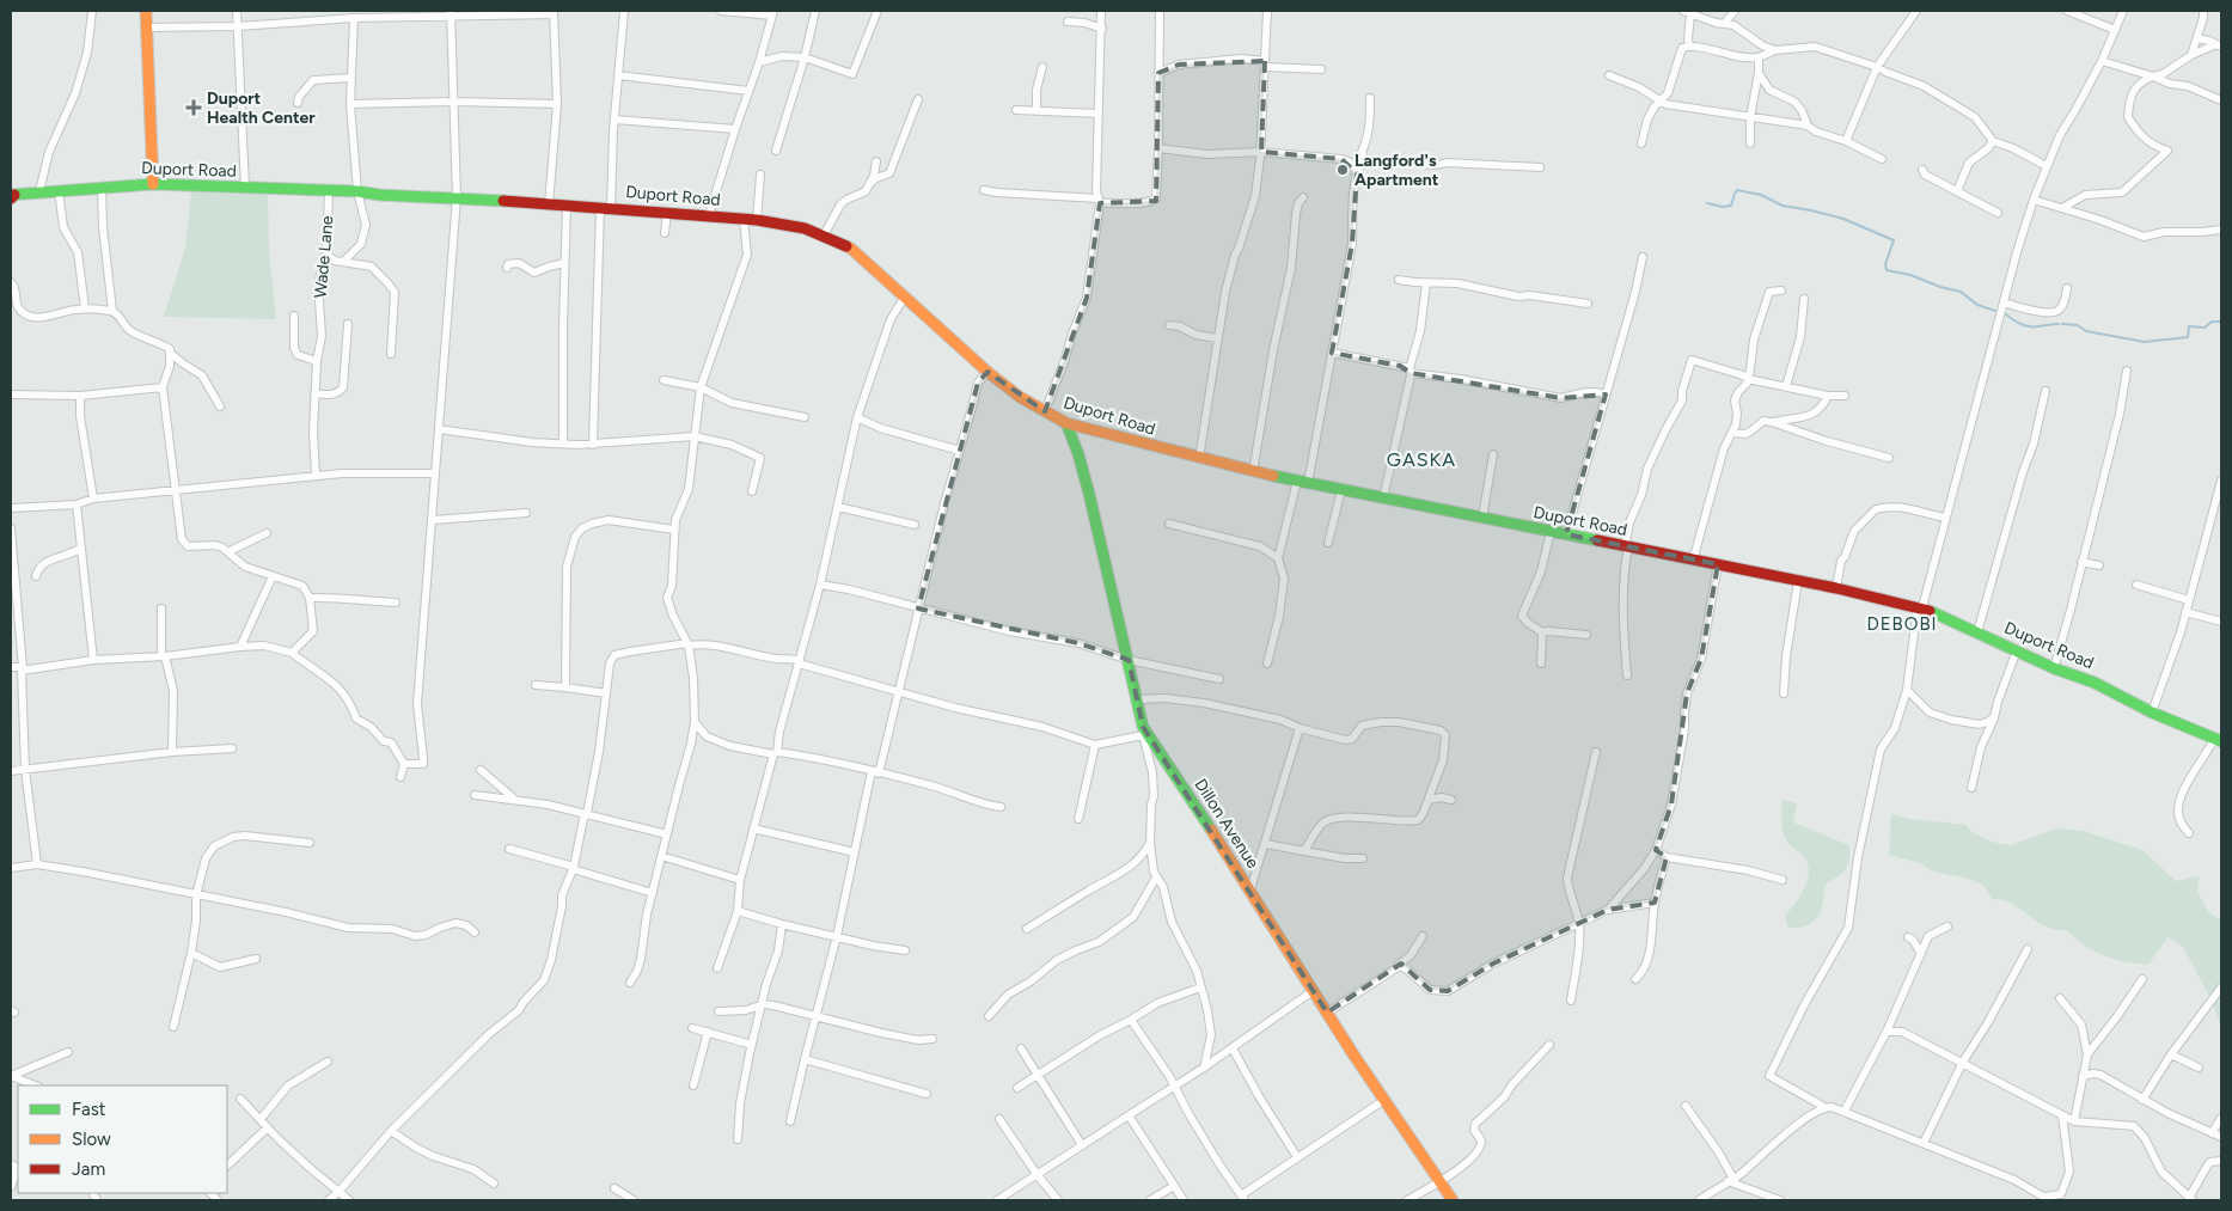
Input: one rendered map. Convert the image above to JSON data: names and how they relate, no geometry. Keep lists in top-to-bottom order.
{
  "streets": {
    "street": ["Duport Road", "Wade Lane", "Dillon Avenue"]
  },
  "crossings": [
    ["Duport Road", "Wade Lane"],
    ["Duport Road", "Dillon Avenue"]
  ],
  "districts": ["GASKA", "DEBOBI"],
  "places": {
    "health": ["Duport Health Center"],
    "other": ["Langford's Apartment"]
  },
  "legend": ["Fast", "Slow", "Jam"]
}
